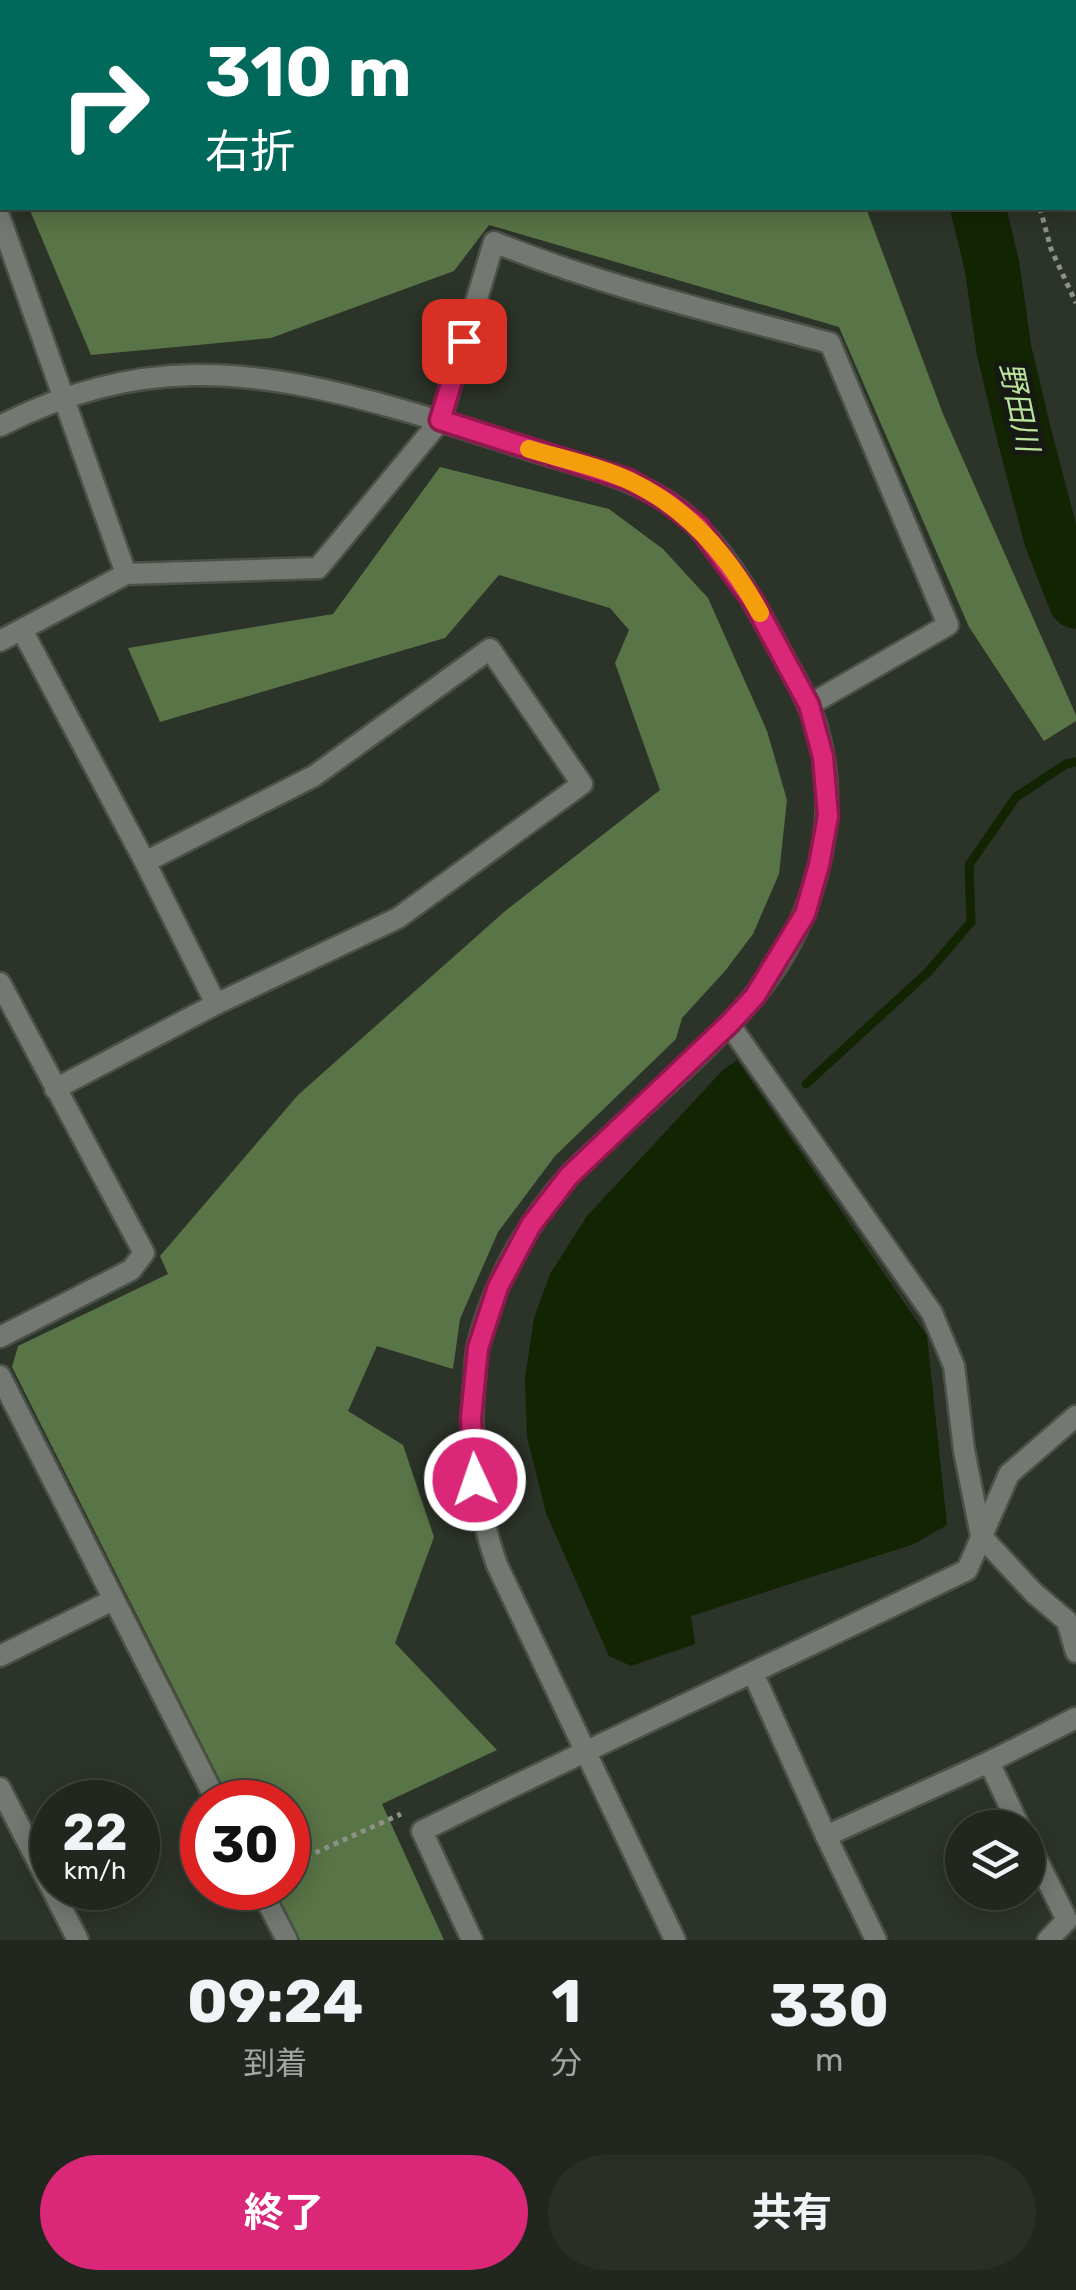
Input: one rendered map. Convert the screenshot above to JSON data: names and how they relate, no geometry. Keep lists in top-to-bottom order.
{
  "water": ["野田川"],
  "page": {
    "turn": ["310 m", "右折"],
    "speed": "22 km/h",
    "limit": "30",
    "eta": [
      "09:24",
      "到着",
      "1",
      "分",
      "330",
      "m"
    ],
    "buttons": ["終了", "共有"]
  }
}
